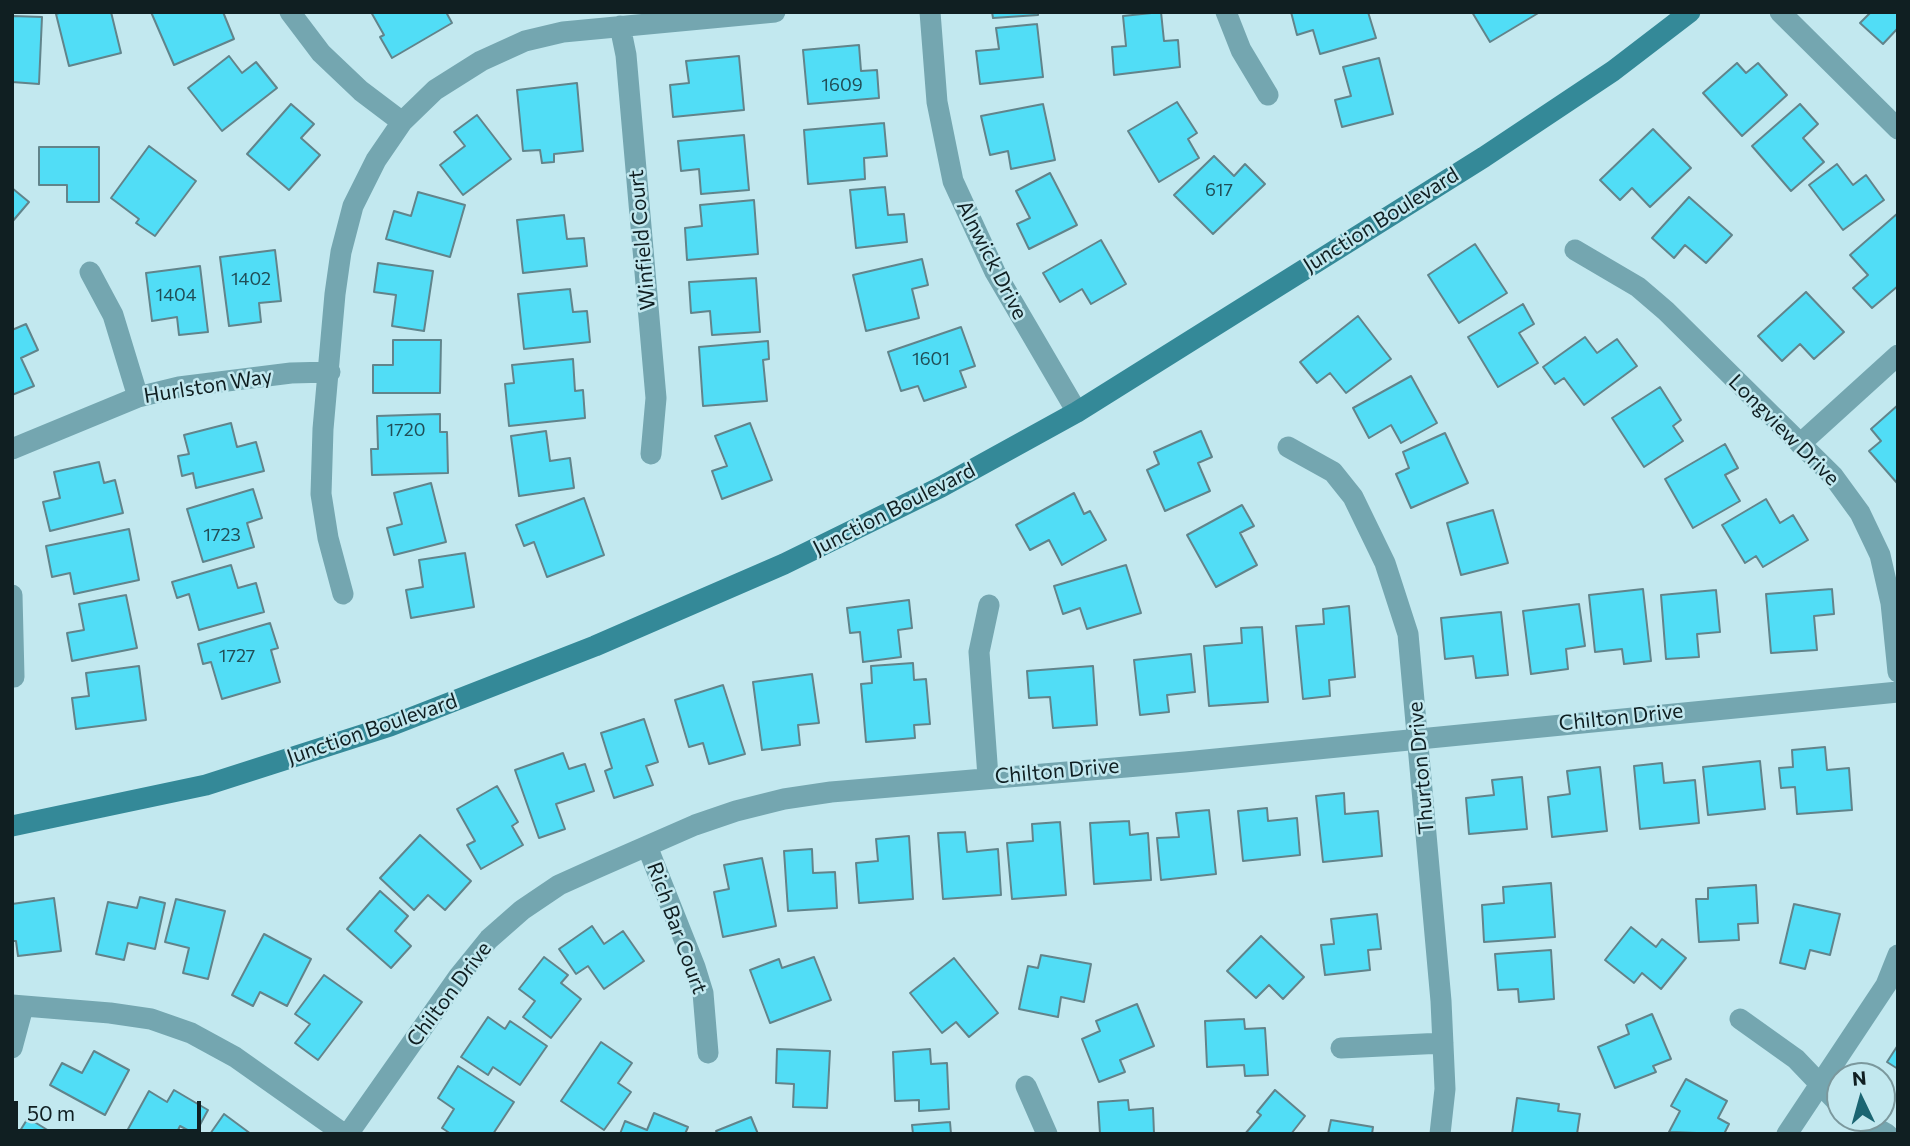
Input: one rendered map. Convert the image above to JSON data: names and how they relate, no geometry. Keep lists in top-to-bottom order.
{
  "streets": {
    "main road": ["Junction Boulevard"],
    "street": [
      "Winfield Court",
      "Alnwick Drive",
      "Hurlston Way",
      "Longview Drive",
      "Chilton Drive",
      "Thurton Drive",
      "Rich Bar Court"
    ]
  },
  "crossings": [
    ["Junction Boulevard", "Alnwick Drive"],
    ["Chilton Drive", "Thurton Drive"],
    ["Chilton Drive", "Rich Bar Court"]
  ],
  "house_numbers": [
    "1609",
    "617",
    "1402",
    "1404",
    "1601",
    "1720",
    "1723",
    "1727"
  ],
  "scale_bar": "50 m",
  "north": "top"
}
